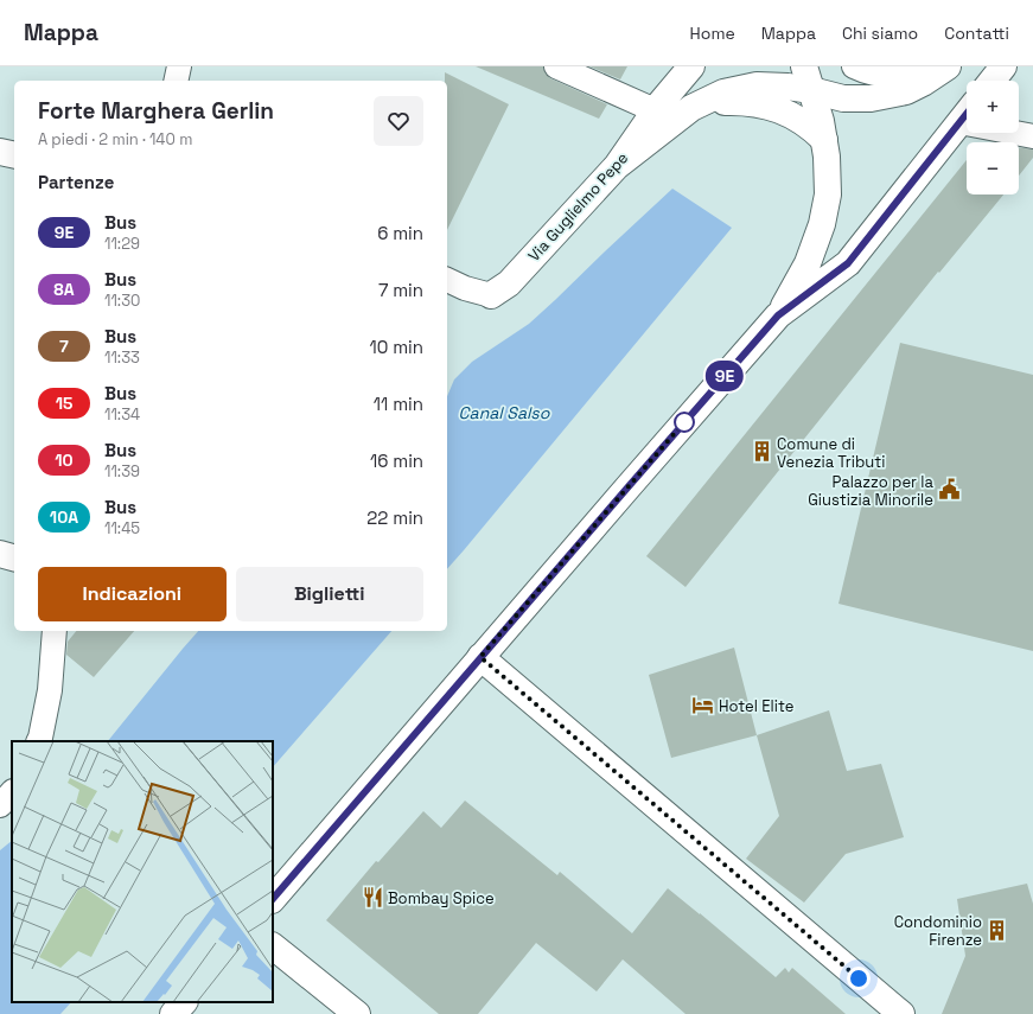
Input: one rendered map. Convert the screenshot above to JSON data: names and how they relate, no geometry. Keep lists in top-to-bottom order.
{
  "streets": {
    "street": ["Via Guglielmo Pepe"]
  },
  "water": ["Canal Salso"],
  "places": {
    "building": ["Comune di Venezia Tributi", "Condominio Firenze"],
    "public building": ["Palazzo per la Giustizia Minorile"],
    "hotel": ["Hotel Elite"],
    "restaurant": ["Bombay Spice"]
  },
  "lines": ["bus line 9E"],
  "page": {
    "header": "Mappa",
    "nav": [
      "Home",
      "Mappa",
      "Chi siamo",
      "Contatti"
    ],
    "on_map": "9E",
    "map_buttons": ["+", "−"],
    "heading": [
      ["Forte Marghera Gerlin", "A piedi · 2 min · 140 m"],
      "Partenze"
    ],
    "list": [
      {
        "mark": "9E",
        "name": "Bus",
        "note": "11:29",
        "value": "6 min"
      },
      {
        "mark": "8A",
        "name": "Bus",
        "note": "11:30",
        "value": "7 min"
      },
      {
        "mark": "7",
        "name": "Bus",
        "note": "11:33",
        "value": "10 min"
      },
      {
        "mark": "15",
        "name": "Bus",
        "note": "11:34",
        "value": "11 min"
      },
      {
        "mark": "10",
        "name": "Bus",
        "note": "11:39",
        "value": "16 min"
      },
      {
        "mark": "10A",
        "name": "Bus",
        "note": "11:45",
        "value": "22 min"
      }
    ],
    "buttons": ["Indicazioni", "Biglietti"]
  }
}
